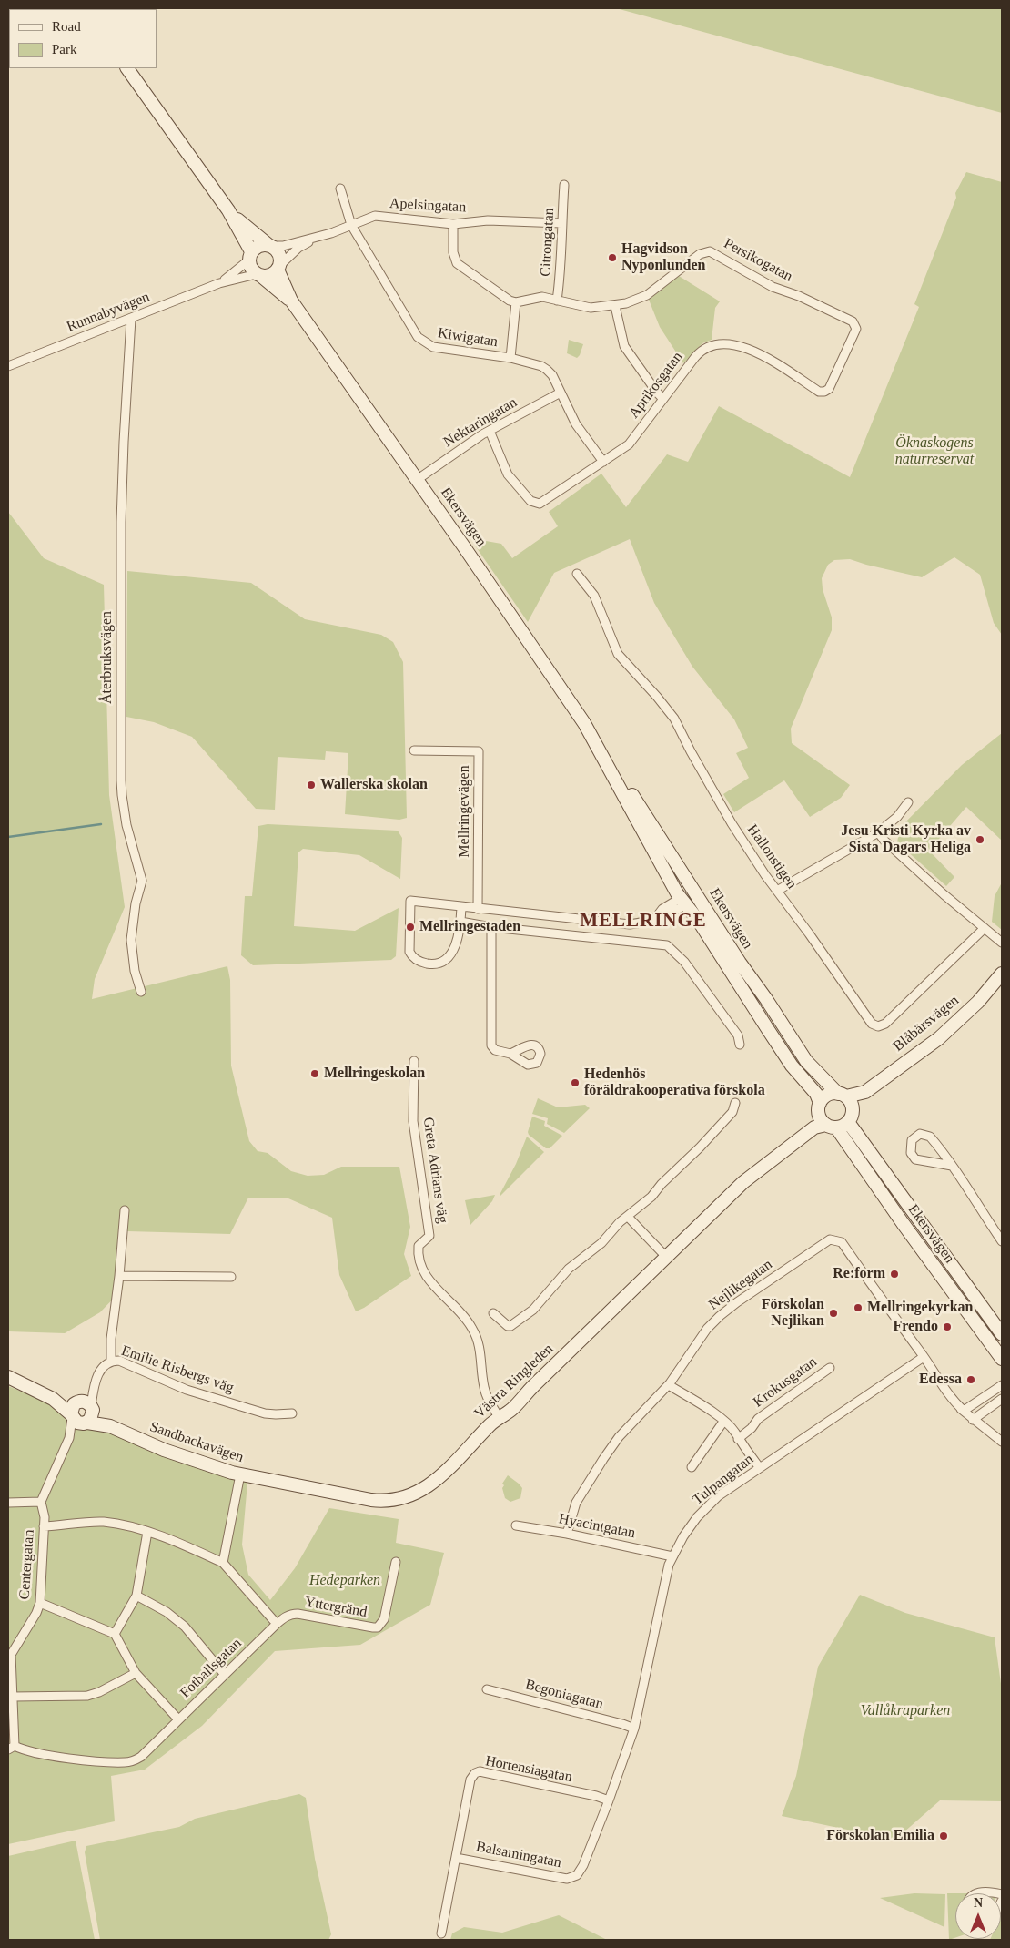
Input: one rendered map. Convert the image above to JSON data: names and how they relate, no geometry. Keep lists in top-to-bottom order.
{
  "streets": {
    "main road": [
      "Ekersvägen",
      "Blåbärsvägen",
      "Västra Ringleden",
      "Sandbackavägen"
    ],
    "street": [
      "Apelsingatan",
      "Citrongatan",
      "Persikogatan",
      "Runnabyvägen",
      "Kiwigatan",
      "Aprikosgatan",
      "Nektaringatan",
      "Återbruksvägen",
      "Mellringevägen",
      "Hallonstigen",
      "Greta Adrians väg",
      "Nejlikegatan",
      "Emilie Risbergs väg",
      "Krokusgatan",
      "Tulpangatan",
      "Hyacintgatan",
      "Centergatan",
      "Yttergränd",
      "Fotballsgatan",
      "Begoniagatan",
      "Hortensiagatan",
      "Balsamingatan"
    ]
  },
  "crossings": [
    ["Apelsingatan", "Citrongatan"],
    ["Apelsingatan", "Runnabyvägen"],
    ["Apelsingatan", "Kiwigatan"],
    ["Apelsingatan", "Ekersvägen"],
    ["Citrongatan", "Persikogatan"],
    ["Persikogatan", "Aprikosgatan"],
    ["Runnabyvägen", "Ekersvägen"],
    ["Runnabyvägen", "Återbruksvägen"],
    ["Kiwigatan", "Aprikosgatan"],
    ["Kiwigatan", "Nektaringatan"],
    ["Aprikosgatan", "Nektaringatan"],
    ["Nektaringatan", "Ekersvägen"],
    ["Ekersvägen", "Blåbärsvägen"],
    ["Ekersvägen", "Västra Ringleden"],
    ["Blåbärsvägen", "Västra Ringleden"],
    ["Greta Adrians väg", "Västra Ringleden"],
    ["Nejlikegatan", "Tulpangatan"],
    ["Nejlikegatan", "Hyacintgatan"],
    ["Emilie Risbergs väg", "Sandbackavägen"],
    ["Västra Ringleden", "Sandbackavägen"],
    ["Tulpangatan", "Hyacintgatan"],
    ["Tulpangatan", "Begoniagatan"],
    ["Tulpangatan", "Hortensiagatan"],
    ["Tulpangatan", "Balsamingatan"],
    ["Centergatan", "Fotballsgatan"],
    ["Yttergränd", "Fotballsgatan"],
    ["Hortensiagatan", "Balsamingatan"]
  ],
  "districts": ["MELLRINGE"],
  "parks": ["Öknaskogens naturreservat", "Hedeparken", "Vallåkraparken"],
  "places": [
    "Hagvidson Nyponlunden",
    "Wallerska skolan",
    "Jesu Kristi Kyrka av Sista Dagars Heliga",
    "Mellringestaden",
    "Mellringeskolan",
    "Hedenhös föräldrakooperativa förskola",
    "Re:form",
    "Mellringekyrkan",
    "Förskolan Nejlikan",
    "Frendo",
    "Edessa",
    "Förskolan Emilia"
  ],
  "legend": ["Road", "Park"],
  "north": "top"
}
